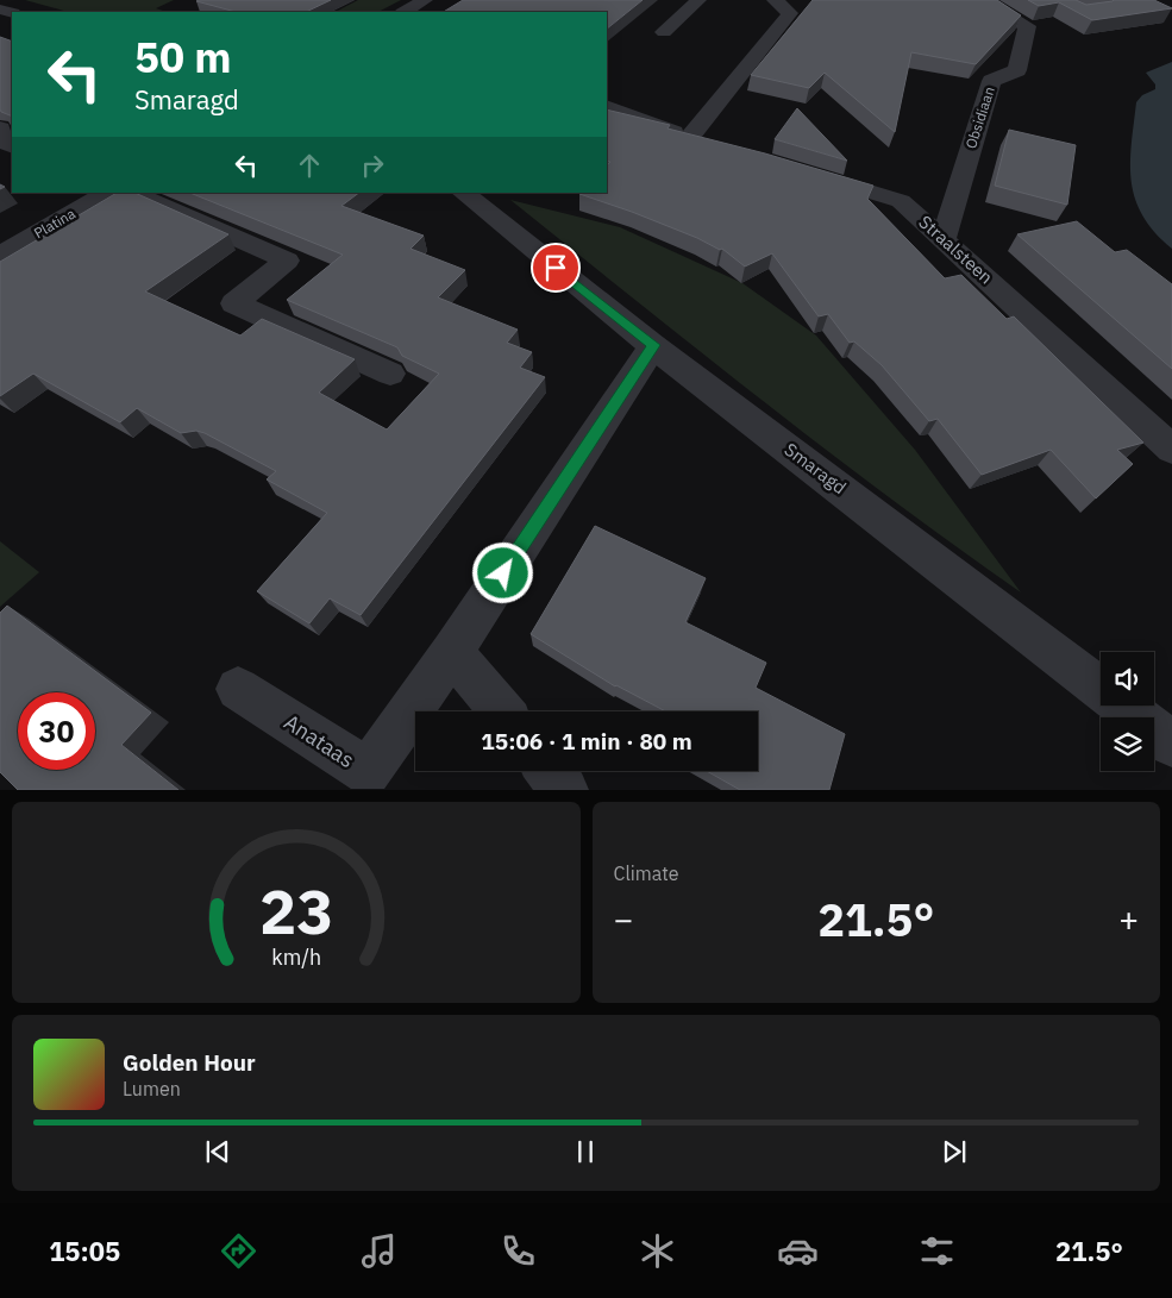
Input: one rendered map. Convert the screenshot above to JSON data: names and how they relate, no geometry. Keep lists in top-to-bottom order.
{
  "streets": {
    "street": [
      "Obsidiaan",
      "Platina",
      "Straalsteen",
      "Smaragd",
      "Anataas"
    ]
  },
  "crossings": [
    ["Obsidiaan", "Straalsteen"]
  ],
  "page": {
    "turn": ["50 m", "Smaragd"],
    "limit": "30",
    "trip": "15:06 · 1 min · 80 m",
    "tile": "Climate",
    "heat": ["−", "21.5°", "+"],
    "song": ["Golden Hour", "Lumen"],
    "tabs": ["15:05", "21.5°"],
    "gauge": ["23", "km/h"]
  }
}
